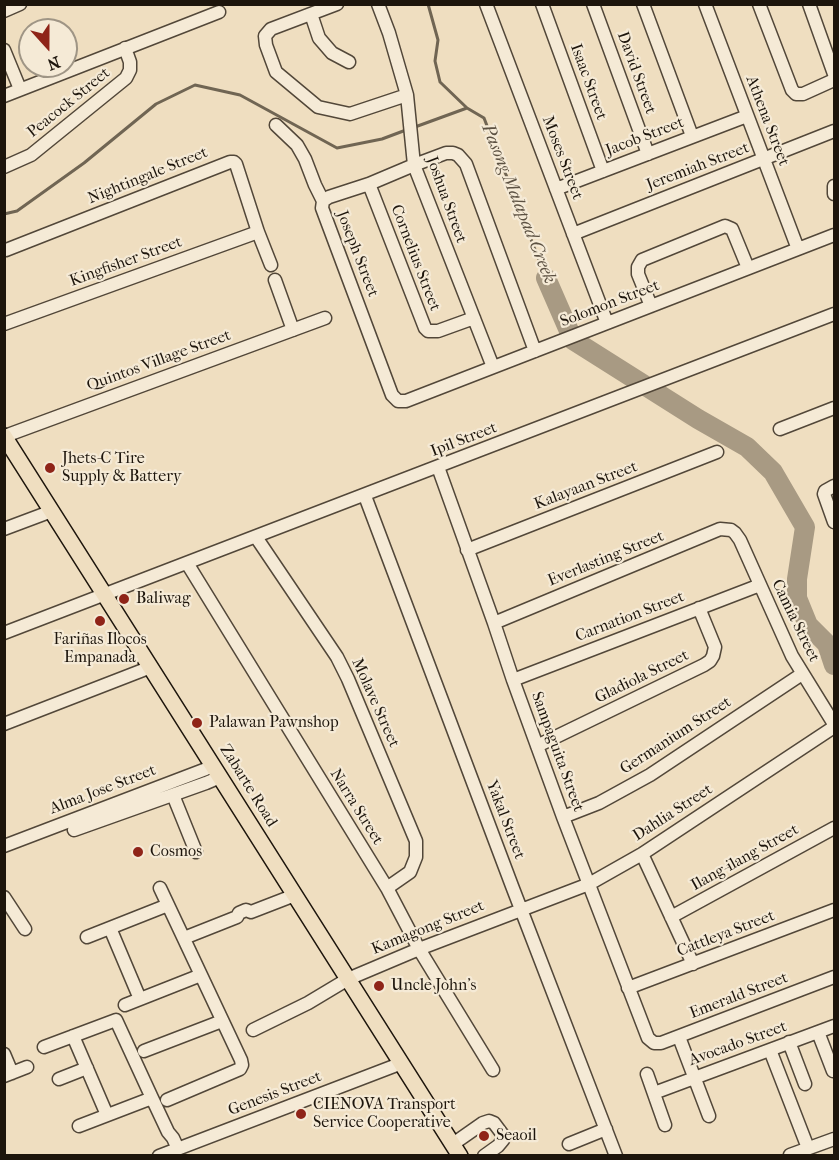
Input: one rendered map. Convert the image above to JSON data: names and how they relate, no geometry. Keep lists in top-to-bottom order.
{
  "streets": {
    "main road": ["Zabarte Road"],
    "street": [
      "David Street",
      "Isaac Street",
      "Peacock Street",
      "Athena Street",
      "Jacob Street",
      "Moses Street",
      "Jeremiah Street",
      "Nightingale Street",
      "Joshua Street",
      "Joseph Street",
      "Cornelius Street",
      "Kingfisher Street",
      "Solomon Street",
      "Quintos Village Street",
      "Ipil Street",
      "Kalayaan Street",
      "Everlasting Street",
      "Carnation Street",
      "Camia Street",
      "Gladiola Street",
      "Molave Street",
      "Germanium Street",
      "Sampaguita Street",
      "Alma Jose Street",
      "Narra Street",
      "Dahlia Street",
      "Yakal Street",
      "Ilang-ilang Street",
      "Kamagong Street",
      "Cattleya Street",
      "Emerald Street",
      "Avocado Street",
      "Genesis Street"
    ]
  },
  "crossings": [
    ["David Street", "Jacob Street"],
    ["Isaac Street", "Jacob Street"],
    ["Athena Street", "Jacob Street"],
    ["Athena Street", "Jeremiah Street"],
    ["Athena Street", "Solomon Street"],
    ["Jacob Street", "Moses Street"],
    ["Moses Street", "Jeremiah Street"],
    ["Moses Street", "Solomon Street"],
    ["Nightingale Street", "Kingfisher Street"],
    ["Joshua Street", "Cornelius Street"],
    ["Joshua Street", "Solomon Street"],
    ["Joseph Street", "Solomon Street"],
    ["Quintos Village Street", "Zabarte Road"],
    ["Ipil Street", "Molave Street"],
    ["Ipil Street", "Sampaguita Street"],
    ["Ipil Street", "Zabarte Road"],
    ["Ipil Street", "Narra Street"],
    ["Ipil Street", "Yakal Street"],
    ["Kalayaan Street", "Sampaguita Street"],
    ["Everlasting Street", "Camia Street"],
    ["Everlasting Street", "Sampaguita Street"],
    ["Carnation Street", "Camia Street"],
    ["Carnation Street", "Gladiola Street"],
    ["Carnation Street", "Sampaguita Street"],
    ["Camia Street", "Germanium Street"],
    ["Camia Street", "Dahlia Street"],
    ["Gladiola Street", "Sampaguita Street"],
    ["Molave Street", "Narra Street"],
    ["Germanium Street", "Sampaguita Street"],
    ["Sampaguita Street", "Dahlia Street"],
    ["Sampaguita Street", "Cattleya Street"],
    ["Sampaguita Street", "Emerald Street"],
    ["Zabarte Road", "Alma Jose Street"],
    ["Zabarte Road", "Kamagong Street"],
    ["Zabarte Road", "Genesis Street"],
    ["Narra Street", "Kamagong Street"],
    ["Dahlia Street", "Yakal Street"],
    ["Dahlia Street", "Kamagong Street"],
    ["Yakal Street", "Kamagong Street"]
  ],
  "water": ["Pasong Malapad Creek"],
  "places": [
    "Jhets-C Tire Supply & Battery",
    "Baliwag",
    "Fariñas Ilocos Empanada",
    "Palawan Pawnshop",
    "Cosmos",
    "Uncle John's",
    "CIENOVA Transport Service Cooperative",
    "Seaoil"
  ],
  "north": "bottom"
}
